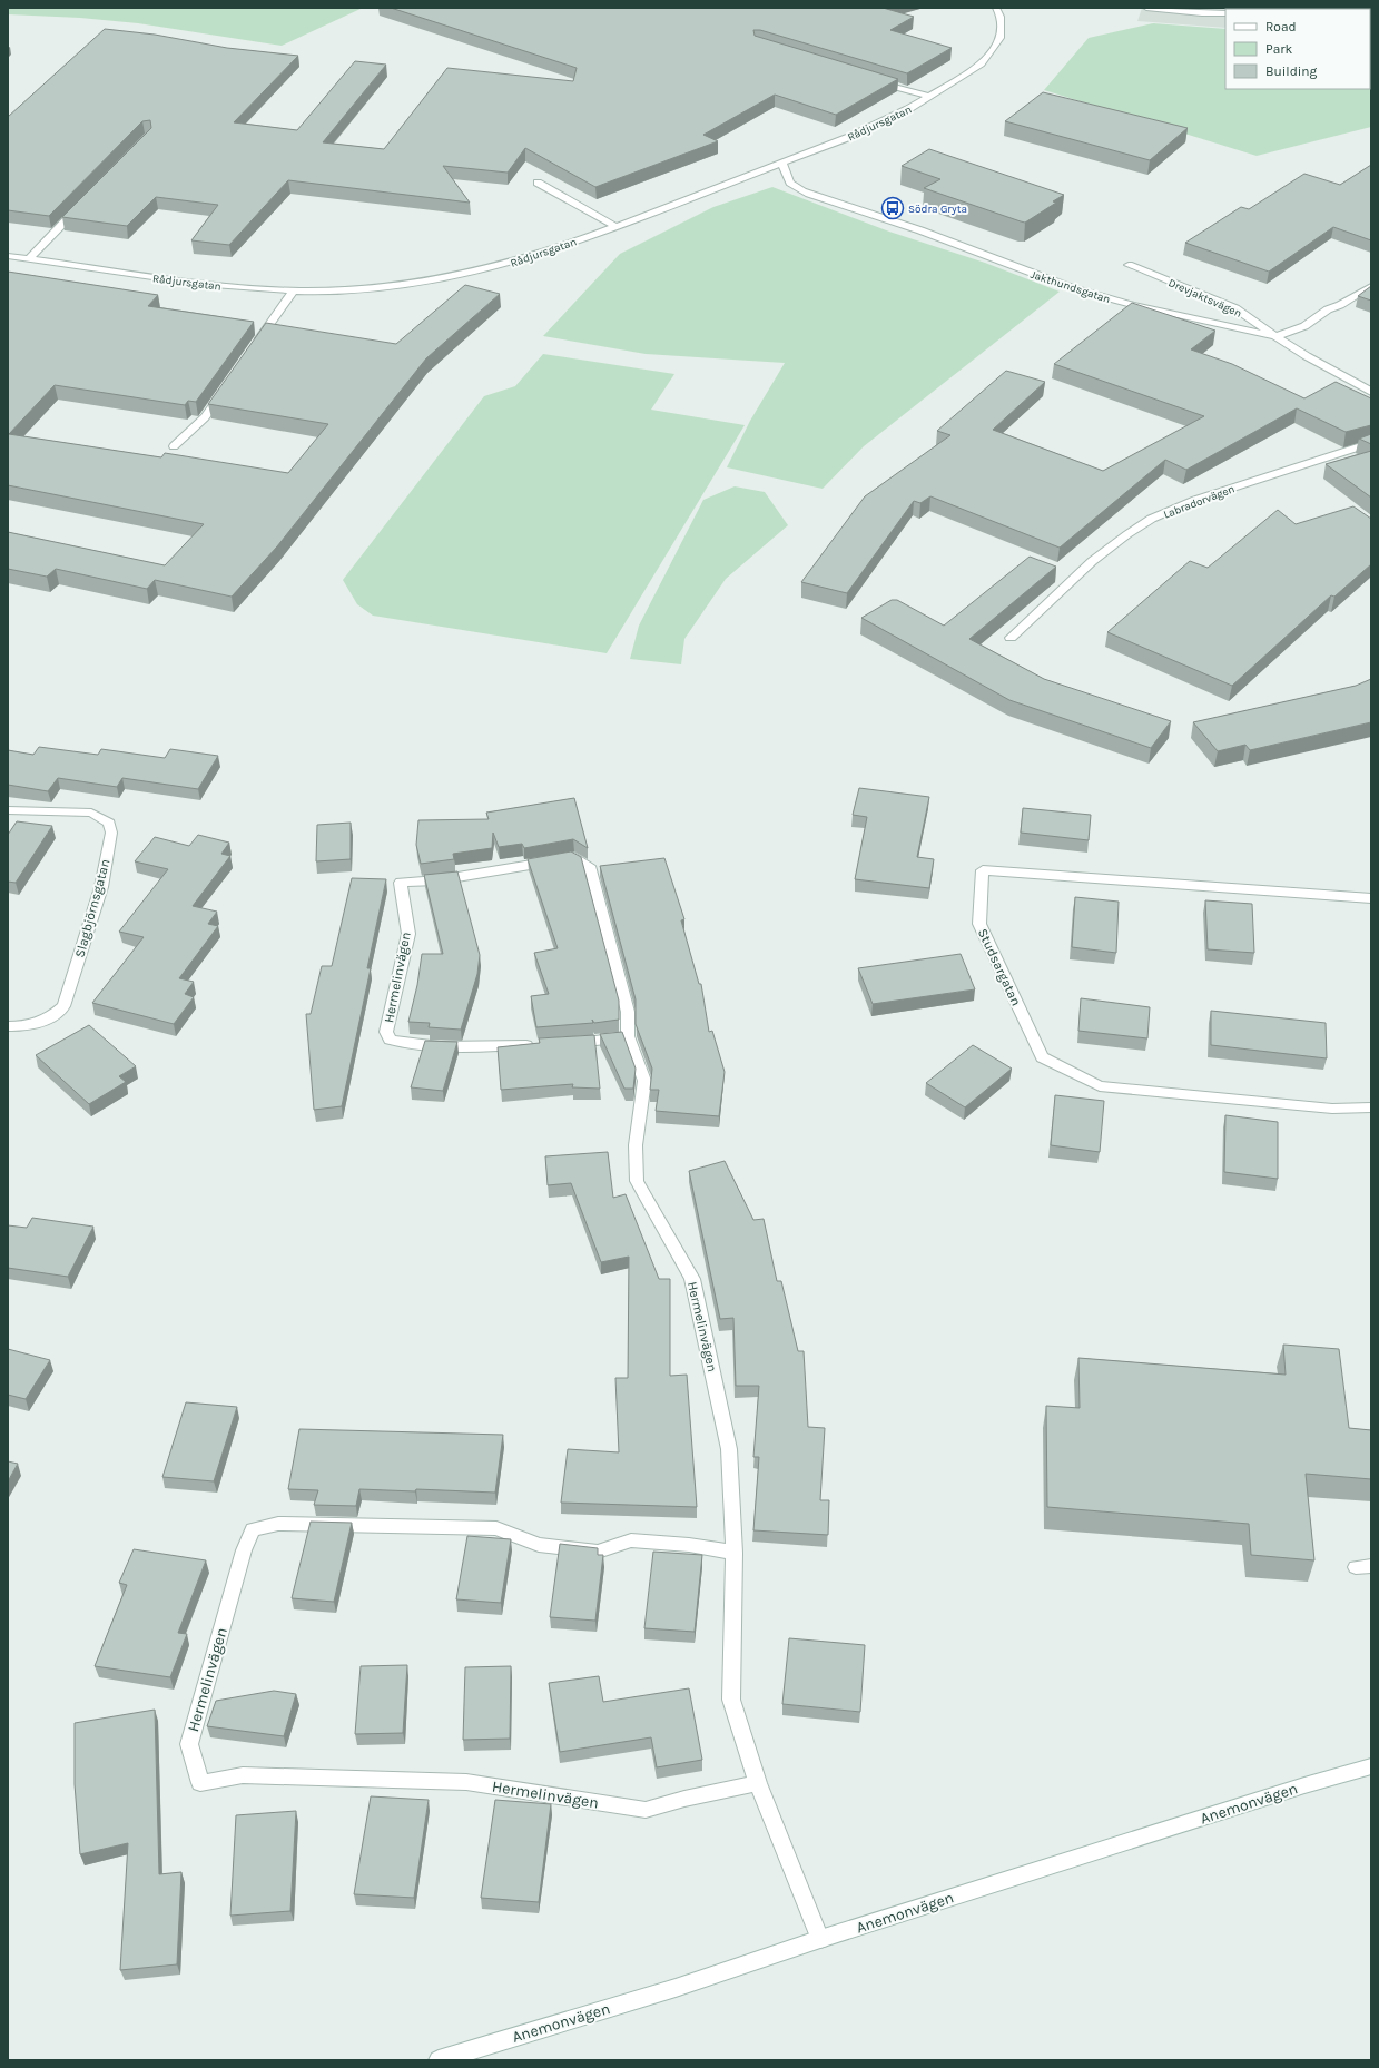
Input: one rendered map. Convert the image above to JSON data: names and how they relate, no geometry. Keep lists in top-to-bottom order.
{
  "streets": {
    "street": [
      "Rådjursgatan",
      "Jakthundsgatan",
      "Drevjaktsvägen",
      "Labradorvägen",
      "Slagbjörnsgatan",
      "Studsargatan",
      "Hermelinvägen",
      "Anemonvägen"
    ]
  },
  "crossings": [
    ["Rådjursgatan", "Jakthundsgatan"],
    ["Jakthundsgatan", "Drevjaktsvägen"],
    ["Hermelinvägen", "Anemonvägen"]
  ],
  "places": {
    "bus stop": ["Södra Gryta"]
  },
  "legend": ["Road", "Park", "Building"]
}
